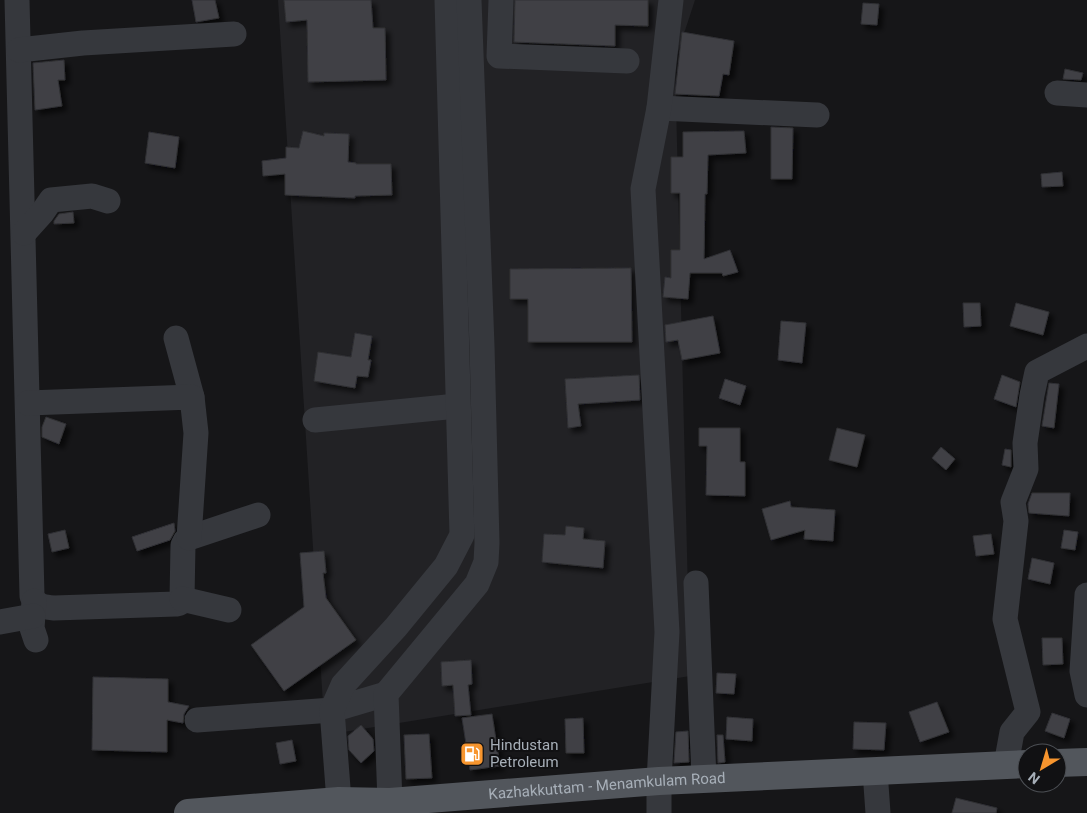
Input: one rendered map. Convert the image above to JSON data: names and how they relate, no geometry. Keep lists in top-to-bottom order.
{
  "streets": {
    "main road": ["Kazhakkuttam - Menamkulam Road"]
  },
  "places": {
    "fuel station": ["Hindustan Petroleum"]
  },
  "north": "bottom left"
}
